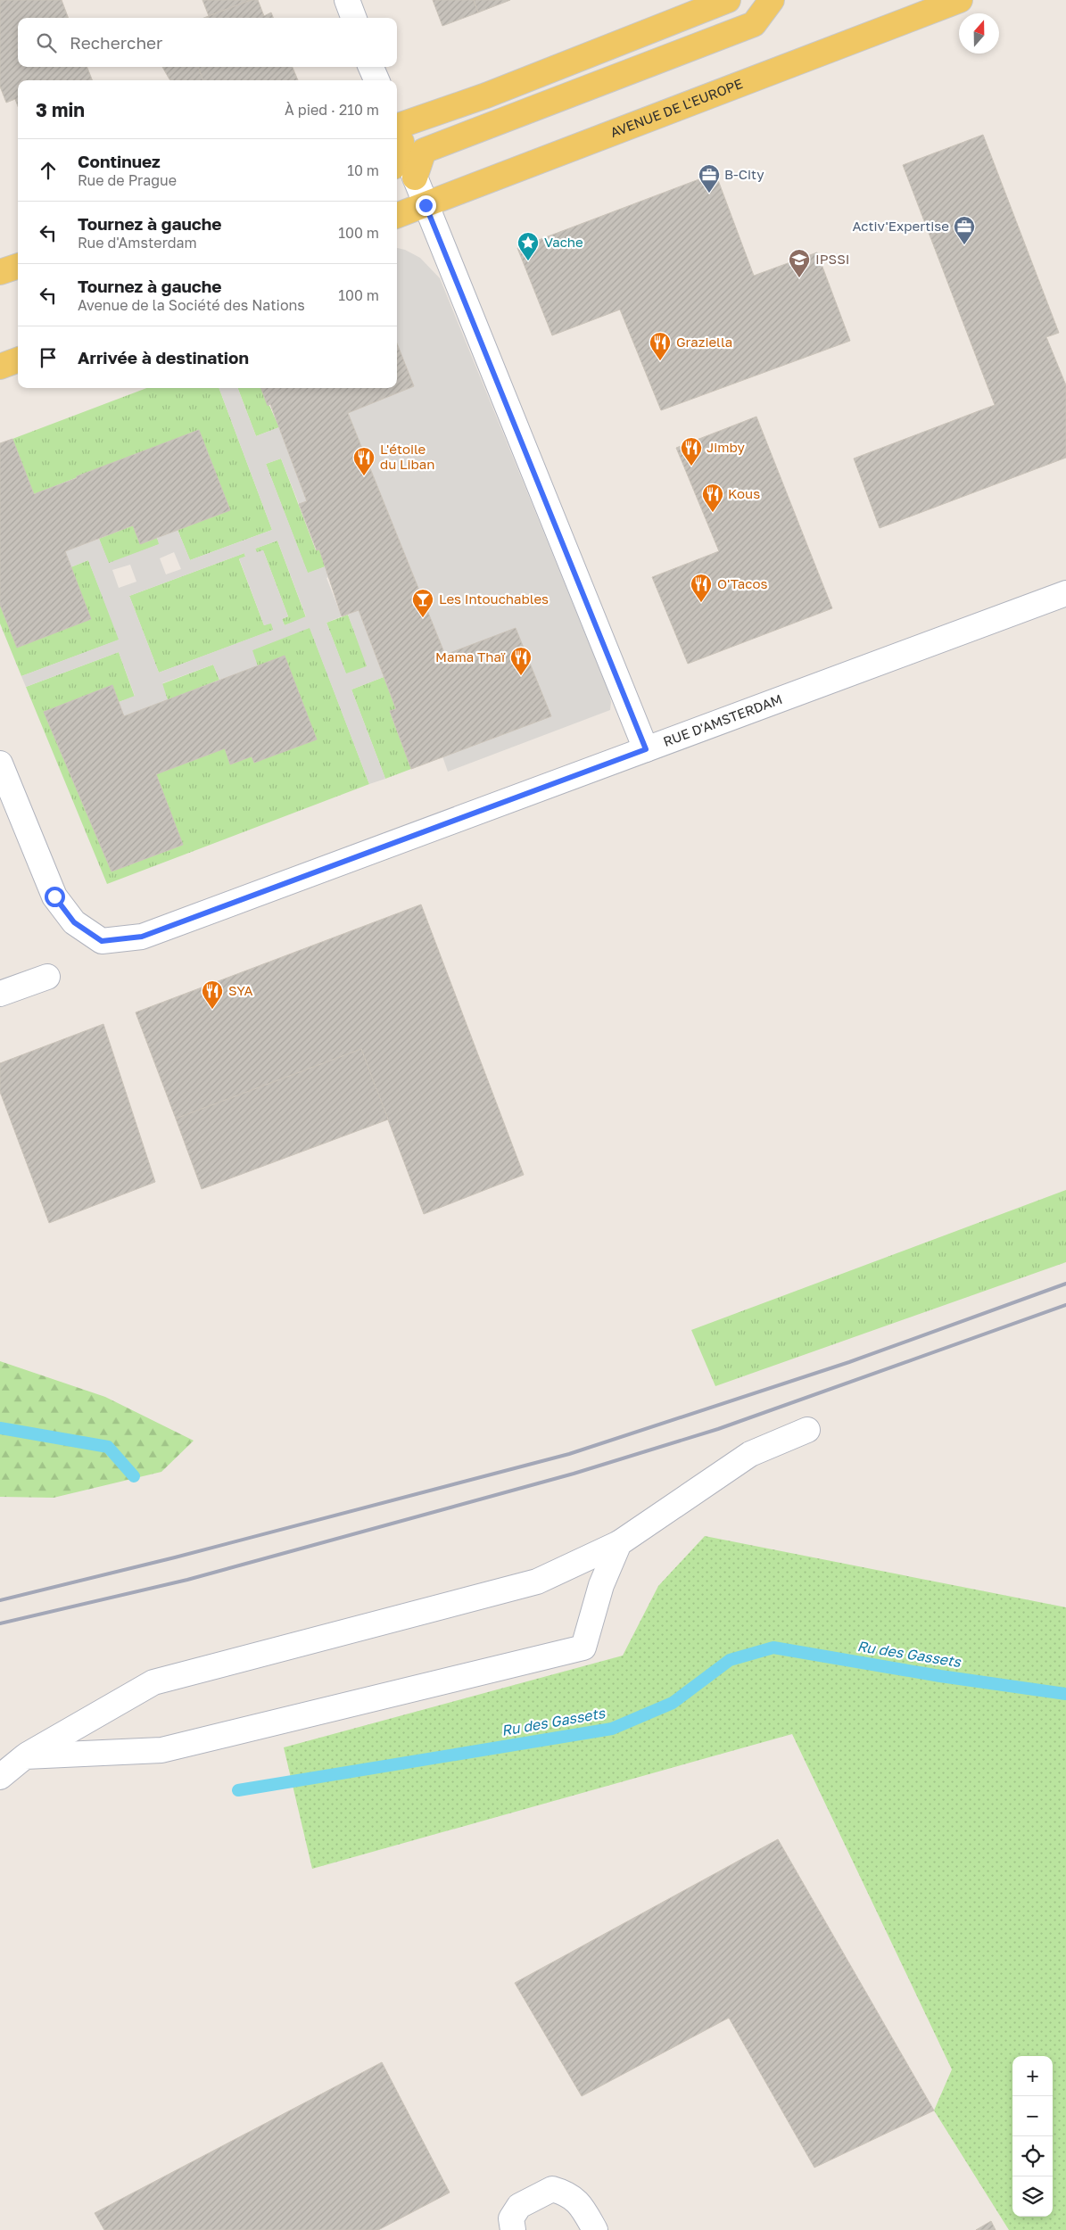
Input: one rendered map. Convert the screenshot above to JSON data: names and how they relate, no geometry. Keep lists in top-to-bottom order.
{
  "streets": {
    "main road": ["AVENUE DE L'EUROPE"],
    "street": ["RUE D'AMSTERDAM"]
  },
  "water": ["Ru des Gassets"],
  "places": {
    "office": ["B-City", "Activ'Expertise"],
    "place": ["Vache"],
    "school or university": ["IPSSI"],
    "restaurant": [
      "Graziella",
      "Jimby",
      "L'étoile du Liban",
      "Kous",
      "O'Tacos",
      "Mama Thaï",
      "SYA"
    ],
    "bar": ["Les Intouchables"]
  },
  "north": "top",
  "page": {
    "search": "Rechercher",
    "heading": ["3 min", "À pied · 210 m"],
    "list": [
      ["Continuez", "Rue de Prague", "10 m"],
      ["Tournez à gauche", "Rue d'Amsterdam", "100 m"],
      ["Tournez à gauche", "Avenue de la Société des Nations", "100 m"],
      "Arrivée à destination"
    ],
    "map_buttons": ["+", "−"]
  }
}
